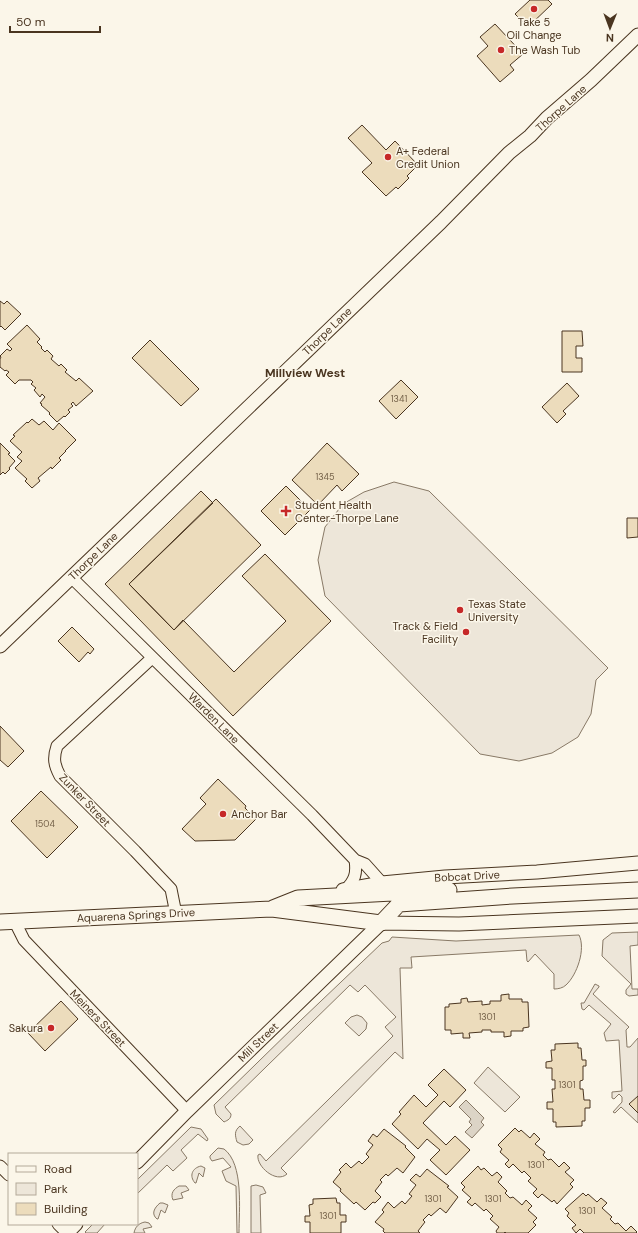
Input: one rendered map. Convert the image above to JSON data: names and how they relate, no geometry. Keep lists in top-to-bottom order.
{
  "streets": {
    "main road": ["Aquarena Springs Drive"],
    "street": [
      "Thorpe Lane",
      "Warden Lane",
      "Zunker Street",
      "Bobcat Drive",
      "Meiners Street",
      "Mill Street"
    ]
  },
  "crossings": [
    ["Thorpe Lane", "Warden Lane"],
    ["Warden Lane", "Zunker Street"],
    ["Warden Lane", "Bobcat Drive"],
    ["Zunker Street", "Aquarena Springs Drive"],
    ["Bobcat Drive", "Aquarena Springs Drive"],
    ["Aquarena Springs Drive", "Meiners Street"],
    ["Aquarena Springs Drive", "Mill Street"],
    ["Meiners Street", "Mill Street"]
  ],
  "districts": ["Millview West"],
  "places": {
    "other": [
      "Take 5 Oil Change",
      "The Wash Tub",
      "A+ Federal Credit Union",
      "Texas State University",
      "Track & Field Facility",
      "Anchor Bar",
      "Sakura"
    ],
    "health": ["Student Health Center-Thorpe Lane"]
  },
  "house_numbers": [
    "1341",
    "1345",
    "1504",
    "1301",
    "1301",
    "1301",
    "1301",
    "1301",
    "1301",
    "1301"
  ],
  "legend": ["Road", "Park", "Building"],
  "scale_bar": "50 m",
  "north": "bottom"
}
